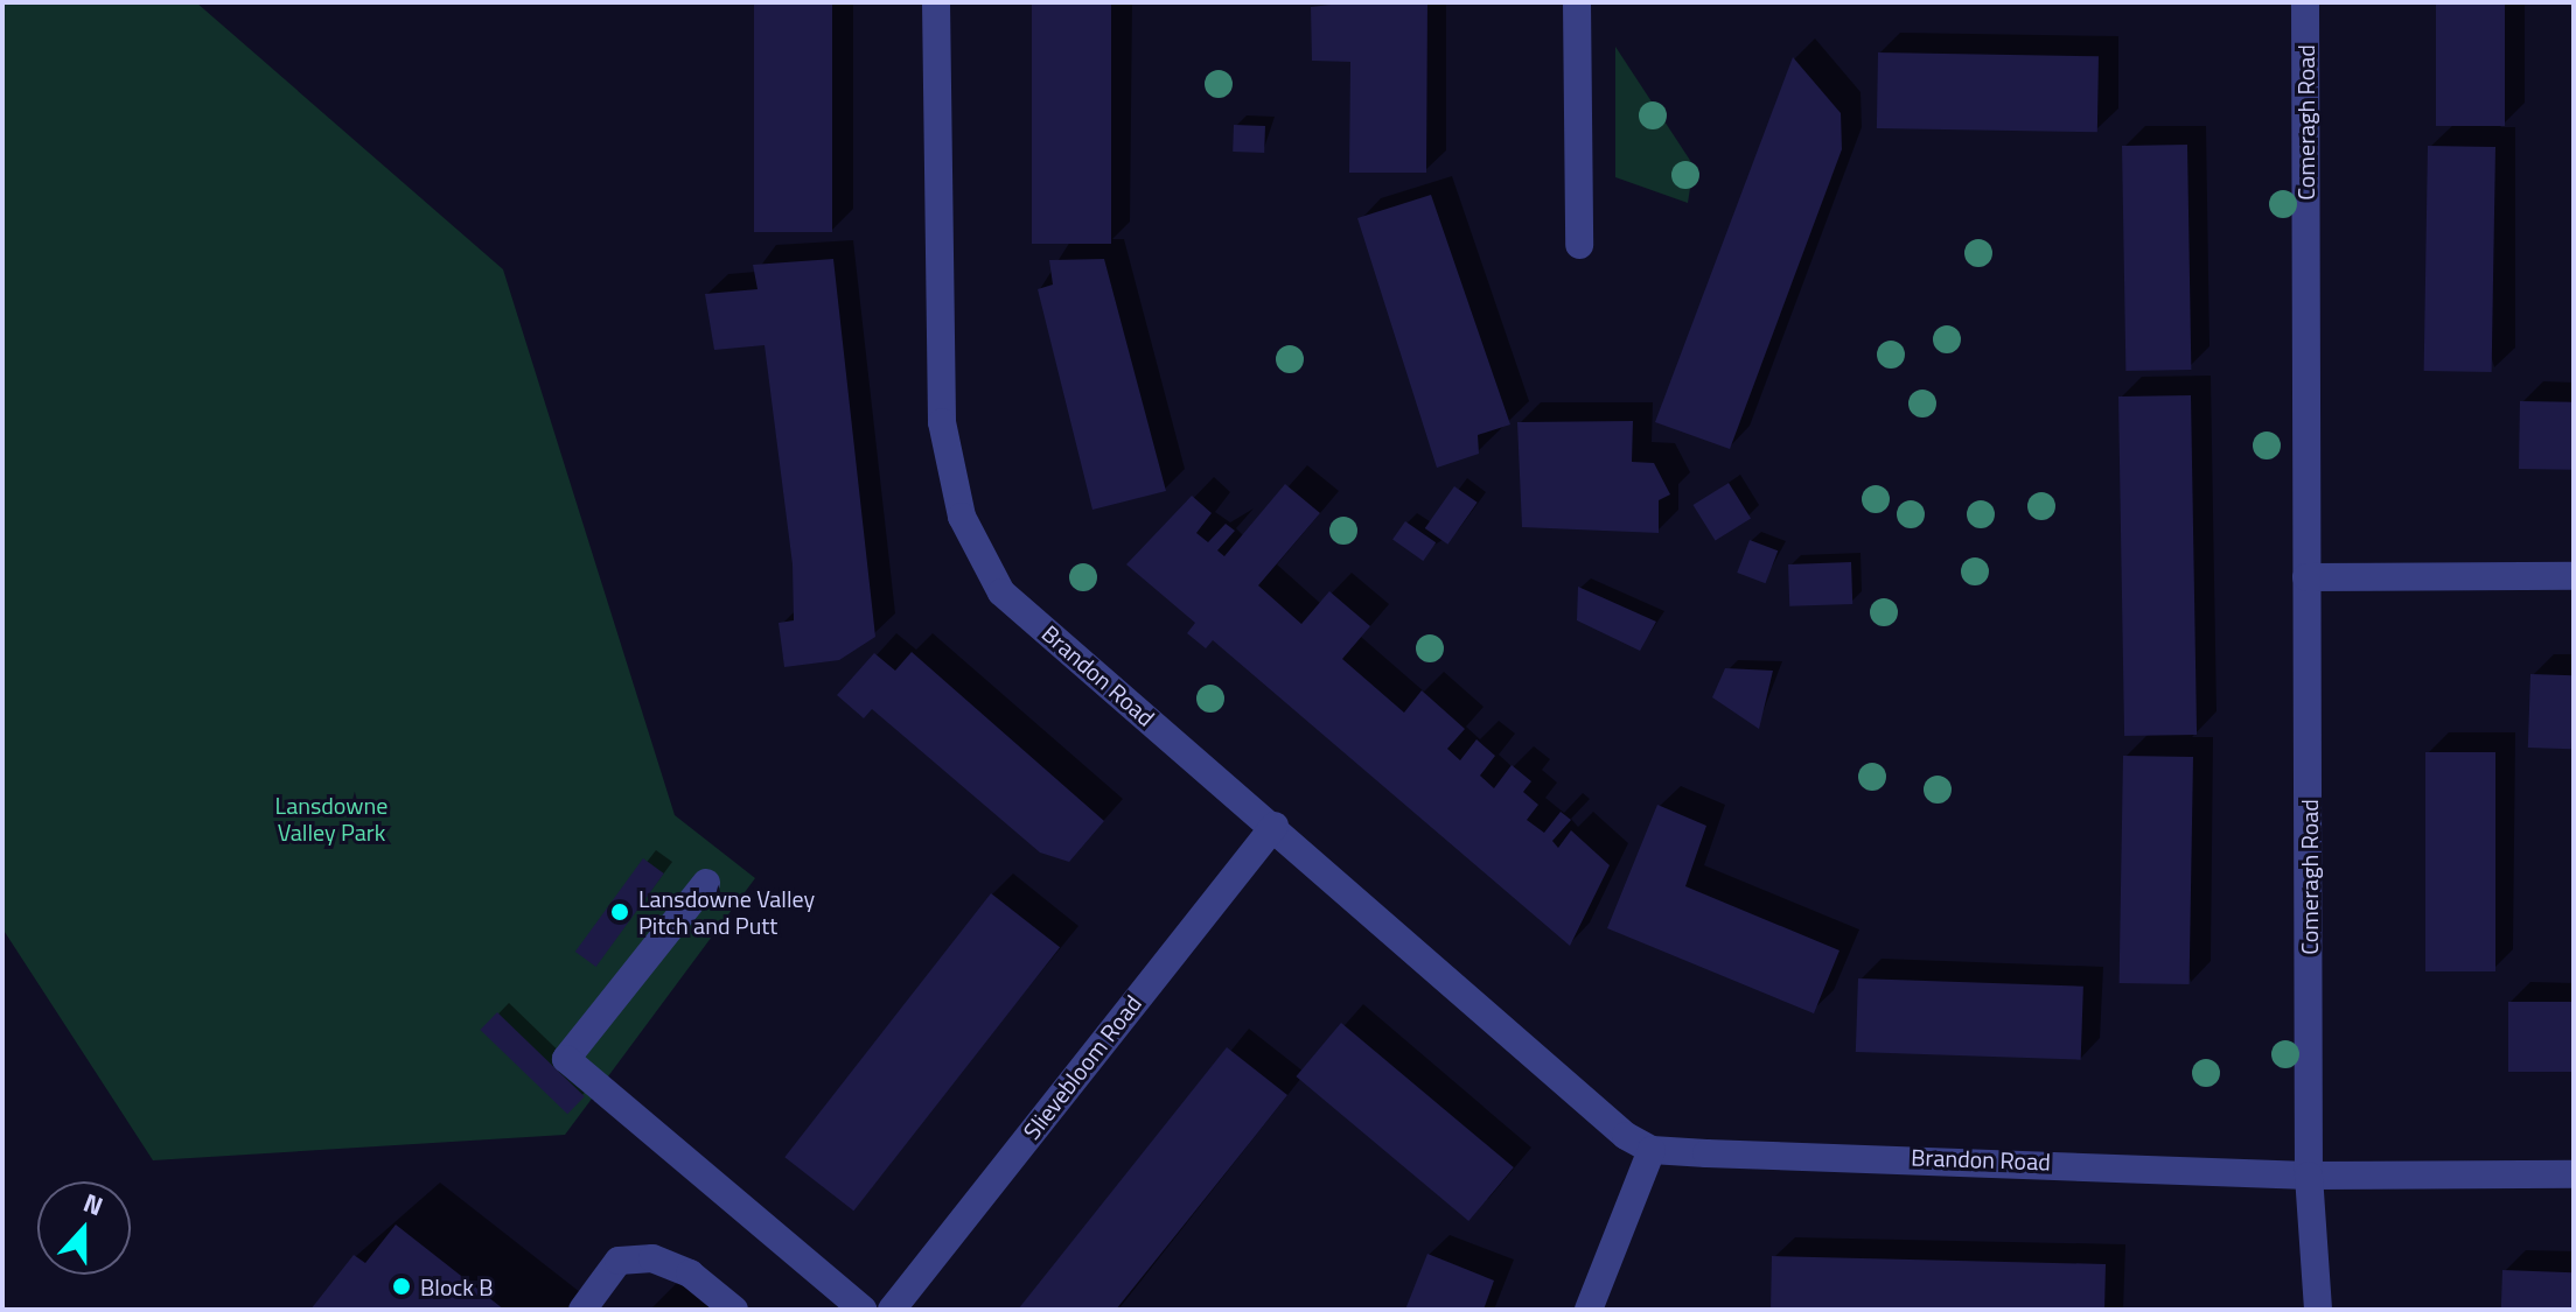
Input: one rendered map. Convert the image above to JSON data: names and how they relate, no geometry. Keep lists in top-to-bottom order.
{
  "streets": {
    "street": ["Comeragh Road", "Brandon Road", "Slievebloom Road"]
  },
  "crossings": [
    ["Comeragh Road", "Brandon Road"],
    ["Brandon Road", "Slievebloom Road"]
  ],
  "parks": ["Lansdowne Valley Park"],
  "places": ["Lansdowne Valley Pitch and Putt", "Block B"],
  "north": "top"
}
